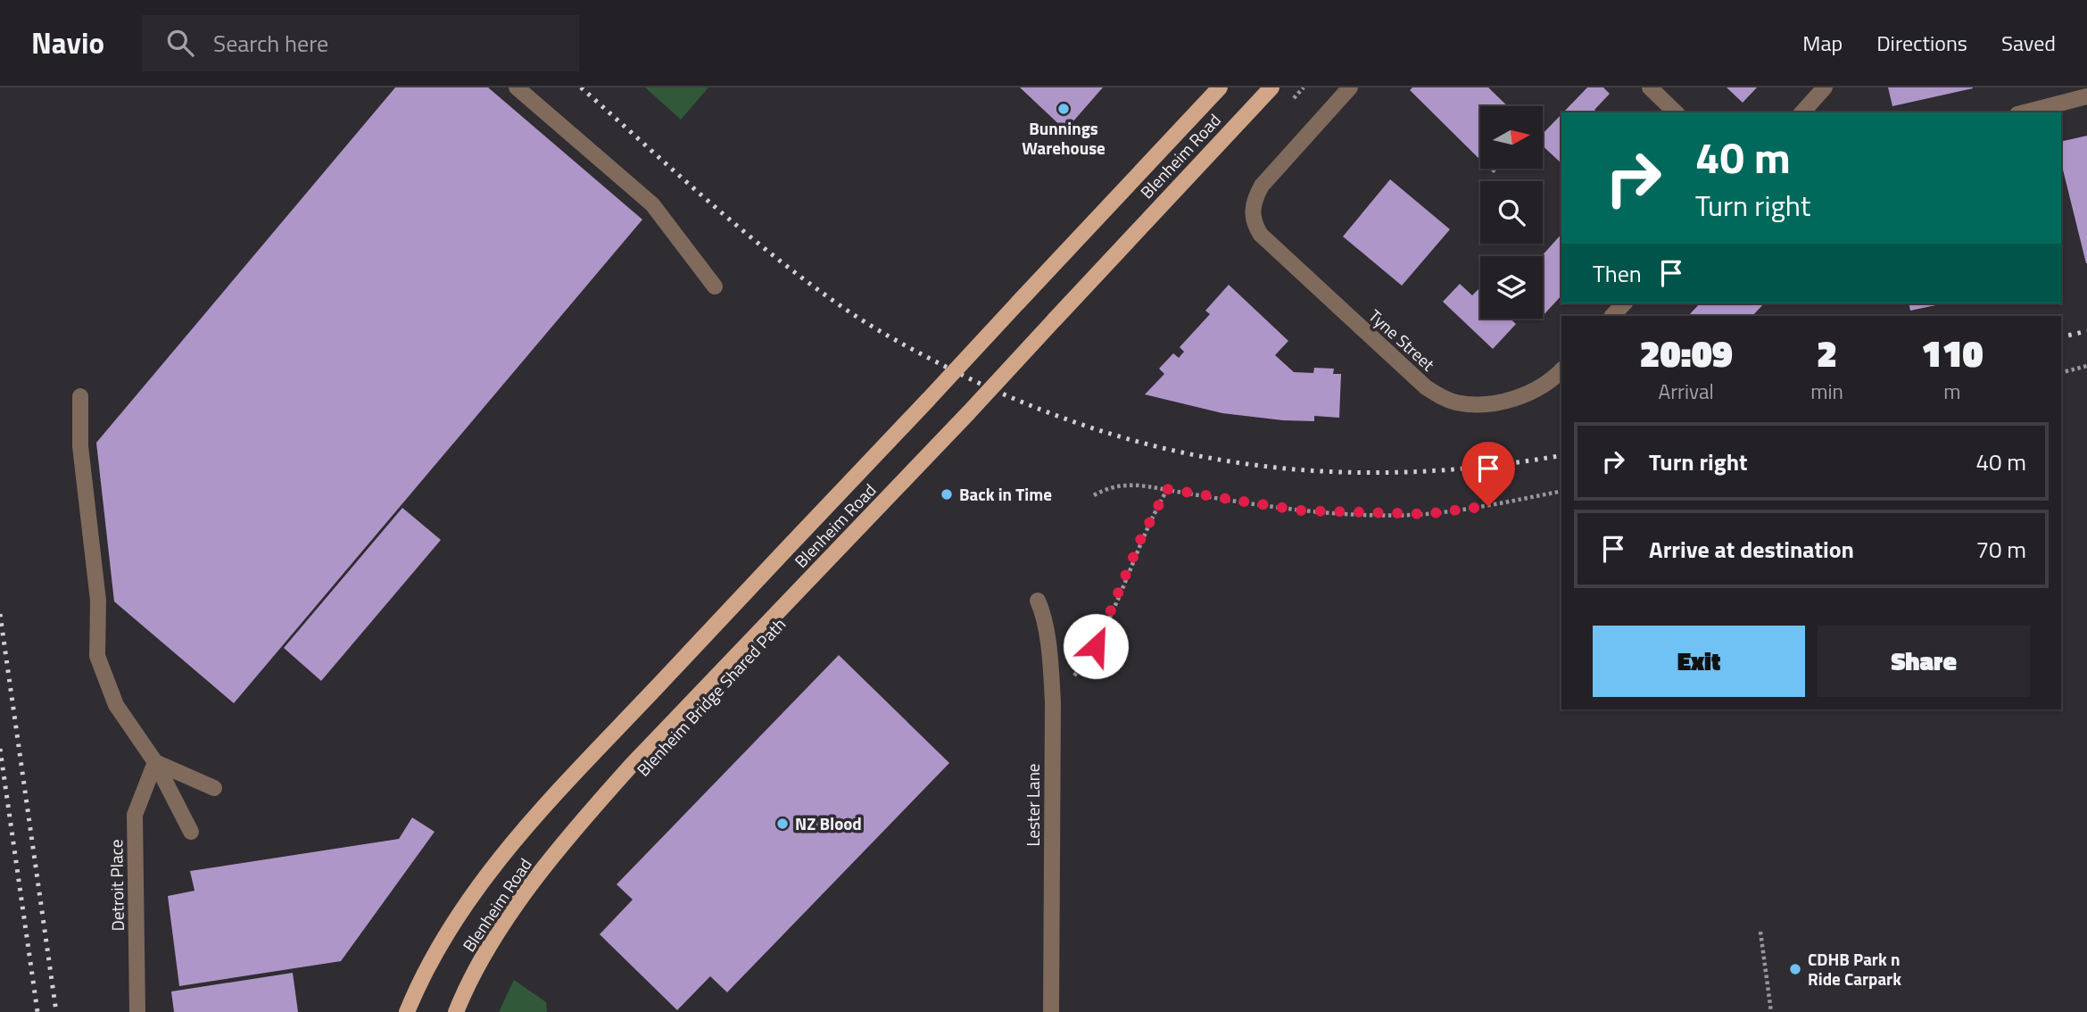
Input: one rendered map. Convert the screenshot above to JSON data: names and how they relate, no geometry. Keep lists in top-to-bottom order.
{
  "streets": {
    "main road": ["Blenheim Road"],
    "street": ["Tyne Street", "Lester Lane", "Detroit Place"]
  },
  "places": [
    "Bunnings Warehouse",
    "Back in Time",
    "NZ Blood",
    "CDHB Park n Ride Carpark"
  ],
  "north": "right",
  "page": {
    "header": "Navio",
    "search": "Search here",
    "nav": ["Map", "Directions", "Saved"],
    "turn": ["40 m", "Turn right"],
    "then": "Then",
    "eta": [
      "20:09",
      "Arrival",
      "2",
      "min",
      "110",
      "m"
    ],
    "list": [
      {
        "name": "Turn right",
        "value": "40 m"
      },
      {
        "name": "Arrive at destination",
        "value": "70 m"
      }
    ],
    "buttons": ["Exit", "Share"]
  }
}
